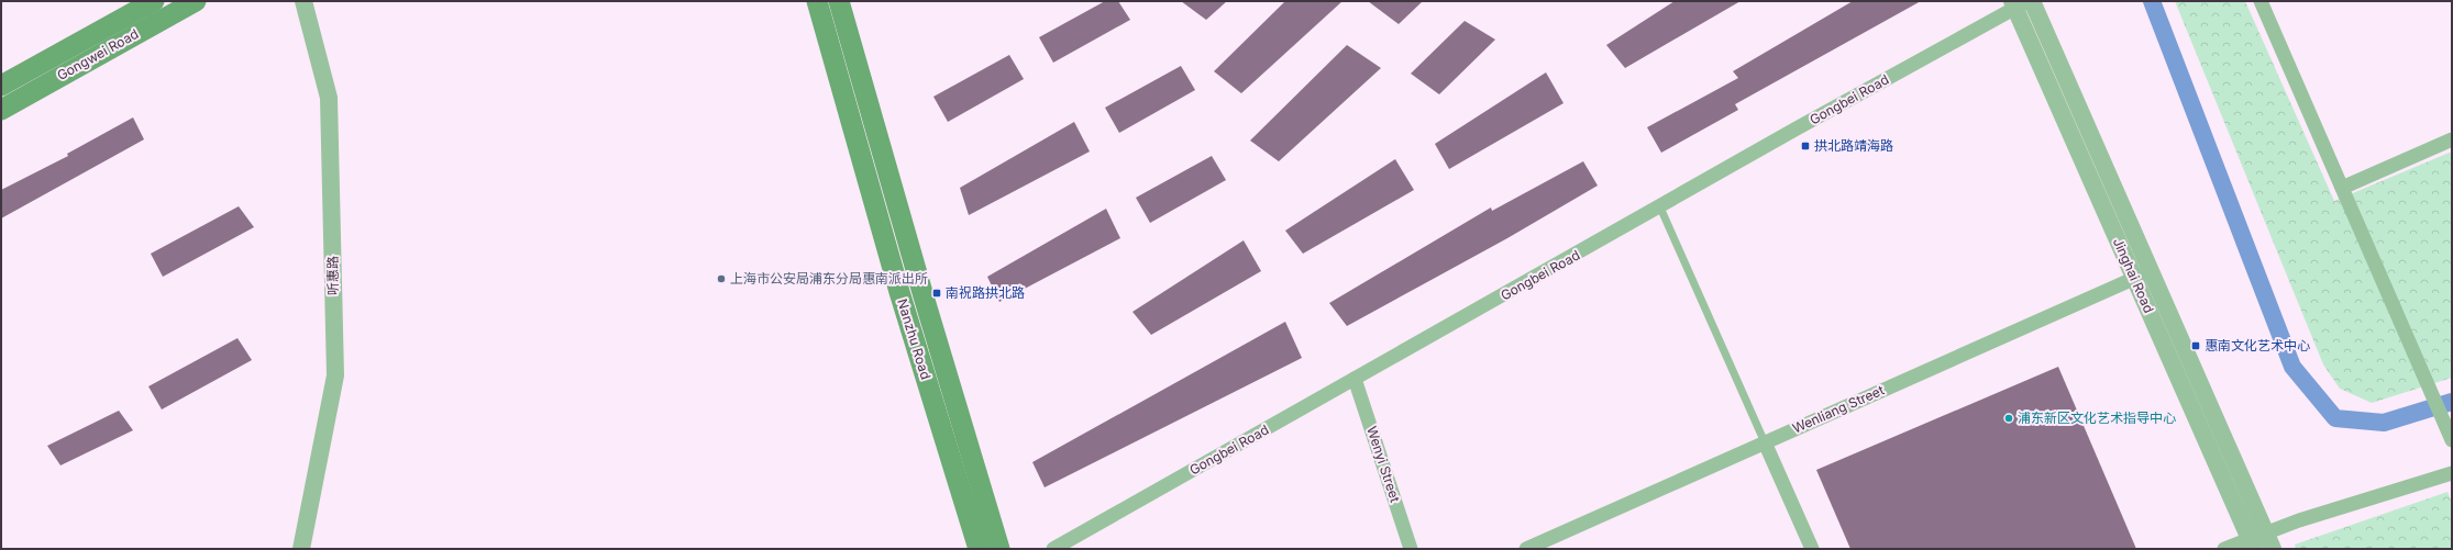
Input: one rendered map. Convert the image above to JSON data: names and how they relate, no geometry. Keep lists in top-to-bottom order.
{
  "streets": {
    "main road": ["Gongwei Road", "Nanzhu Road"],
    "street": [
      "Gongbei Road",
      "听惠路",
      "Jinghai Road",
      "Wenliang Street",
      "Wenyi Street"
    ]
  },
  "crossings": [
    ["Gongbei Road", "Jinghai Road"],
    ["Gongbei Road", "Wenyi Street"],
    ["Jinghai Road", "Wenliang Street"]
  ],
  "places": {
    "transit": ["拱北路靖海路", "南祝路拱北路", "惠南文化艺术中心"],
    "other": ["上海市公安局浦东分局惠南派出所", "浦东新区文化艺术指导中心"]
  }
}
